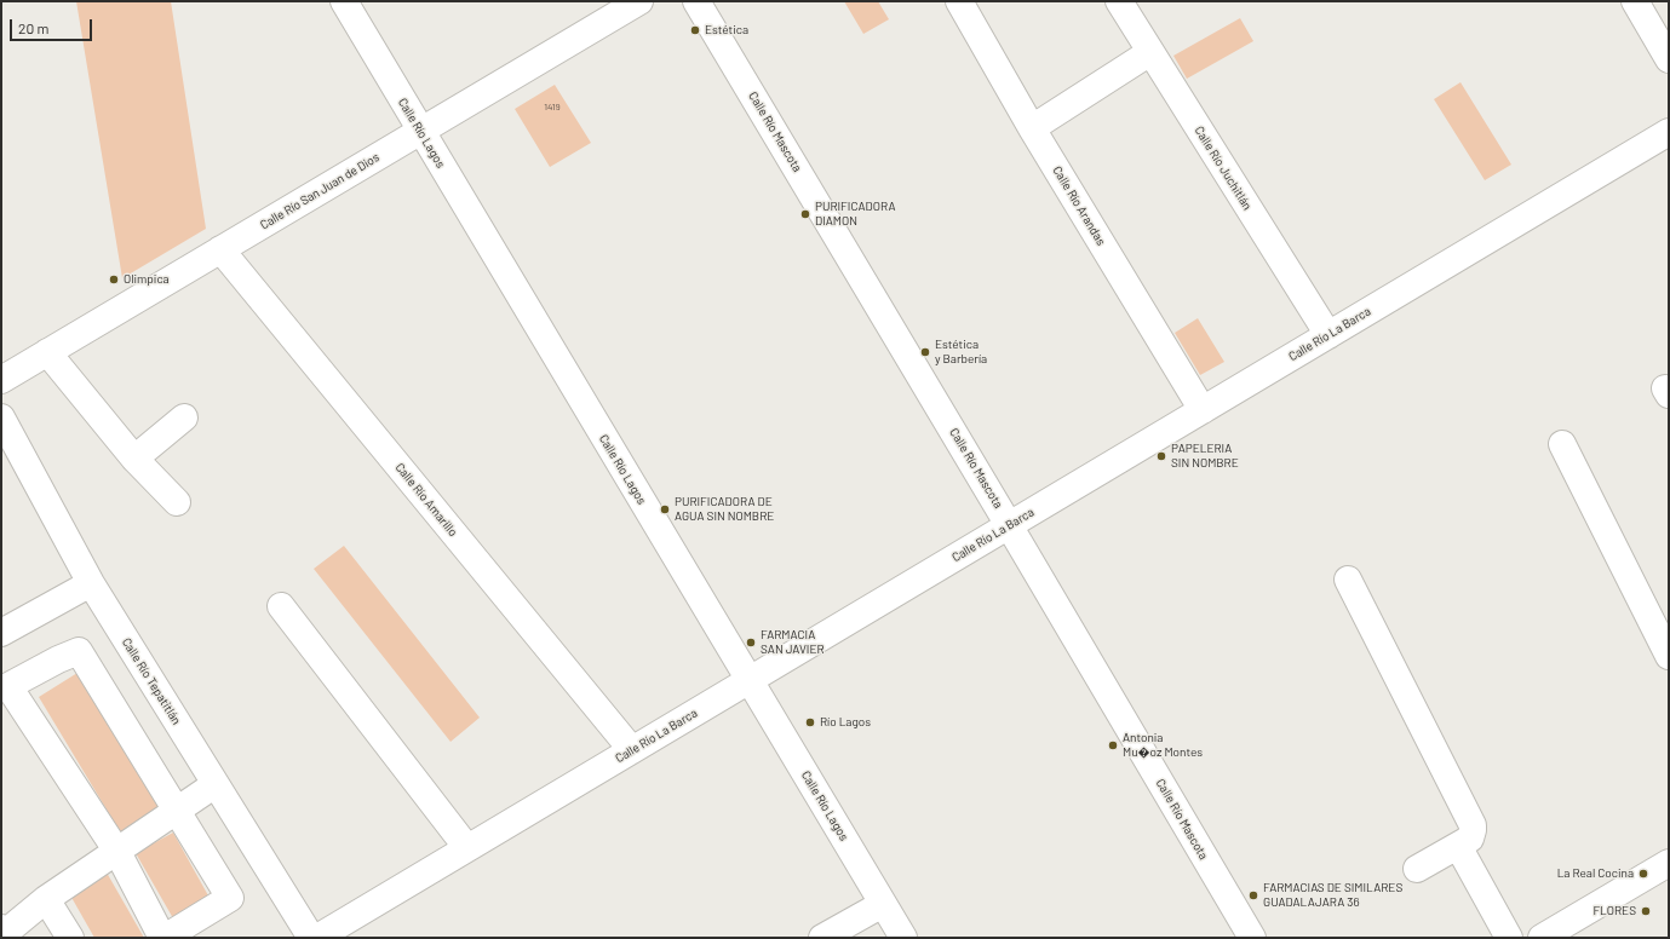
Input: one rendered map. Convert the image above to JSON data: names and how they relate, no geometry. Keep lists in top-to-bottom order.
{
  "streets": {
    "street": [
      "Calle Río Mascota",
      "Calle Río Lagos",
      "Calle Río Juchitlán",
      "Calle Río San Juan de Dios",
      "Calle Río Arandas",
      "Calle Río La Barca",
      "Calle Río Amarillo",
      "Calle Río Tepatitlán"
    ]
  },
  "crossings": [
    ["Calle Río Mascota", "Calle Río La Barca"],
    ["Calle Río Lagos", "Calle Río San Juan de Dios"],
    ["Calle Río Lagos", "Calle Río La Barca"],
    ["Calle Río Juchitlán", "Calle Río La Barca"],
    ["Calle Río San Juan de Dios", "Calle Río Amarillo"],
    ["Calle Río Arandas", "Calle Río La Barca"],
    ["Calle Río La Barca", "Calle Río Amarillo"]
  ],
  "places": [
    "Estética",
    "PURIFICADORA DIAMON",
    "Olimpica",
    "Estética y Barbería",
    "PAPELERIA SIN NOMBRE",
    "PURIFICADORA DE AGUA SIN NOMBRE",
    "FARMACIA SAN JAVIER",
    "Río Lagos",
    "Antonia Mu�oz Montes",
    "La Real Cocina",
    "FARMACIAS DE SIMILARES GUADALAJARA 36",
    "FLORES"
  ],
  "house_numbers": ["1419"],
  "scale_bar": "20 m"
}
